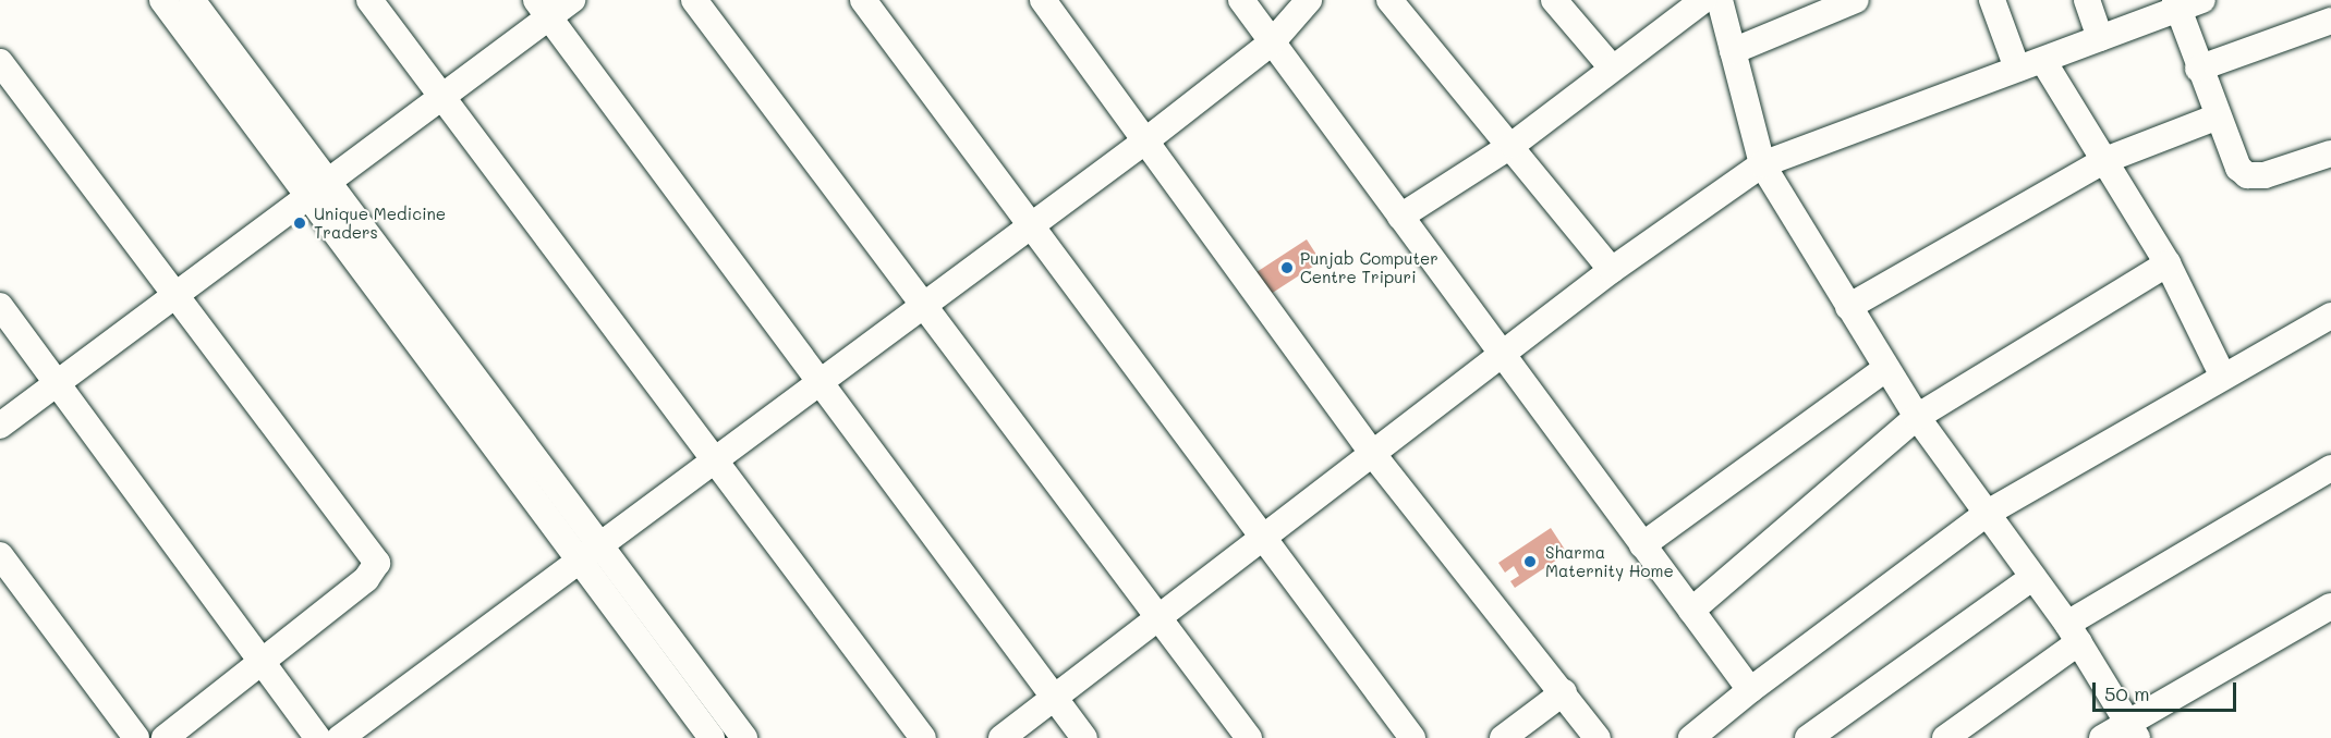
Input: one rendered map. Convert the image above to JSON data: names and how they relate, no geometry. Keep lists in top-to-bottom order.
{
  "places": ["Unique Medicine Traders", "Punjab Computer Centre Tripuri", "Sharma Maternity Home"],
  "scale_bar": "50 m"
}
